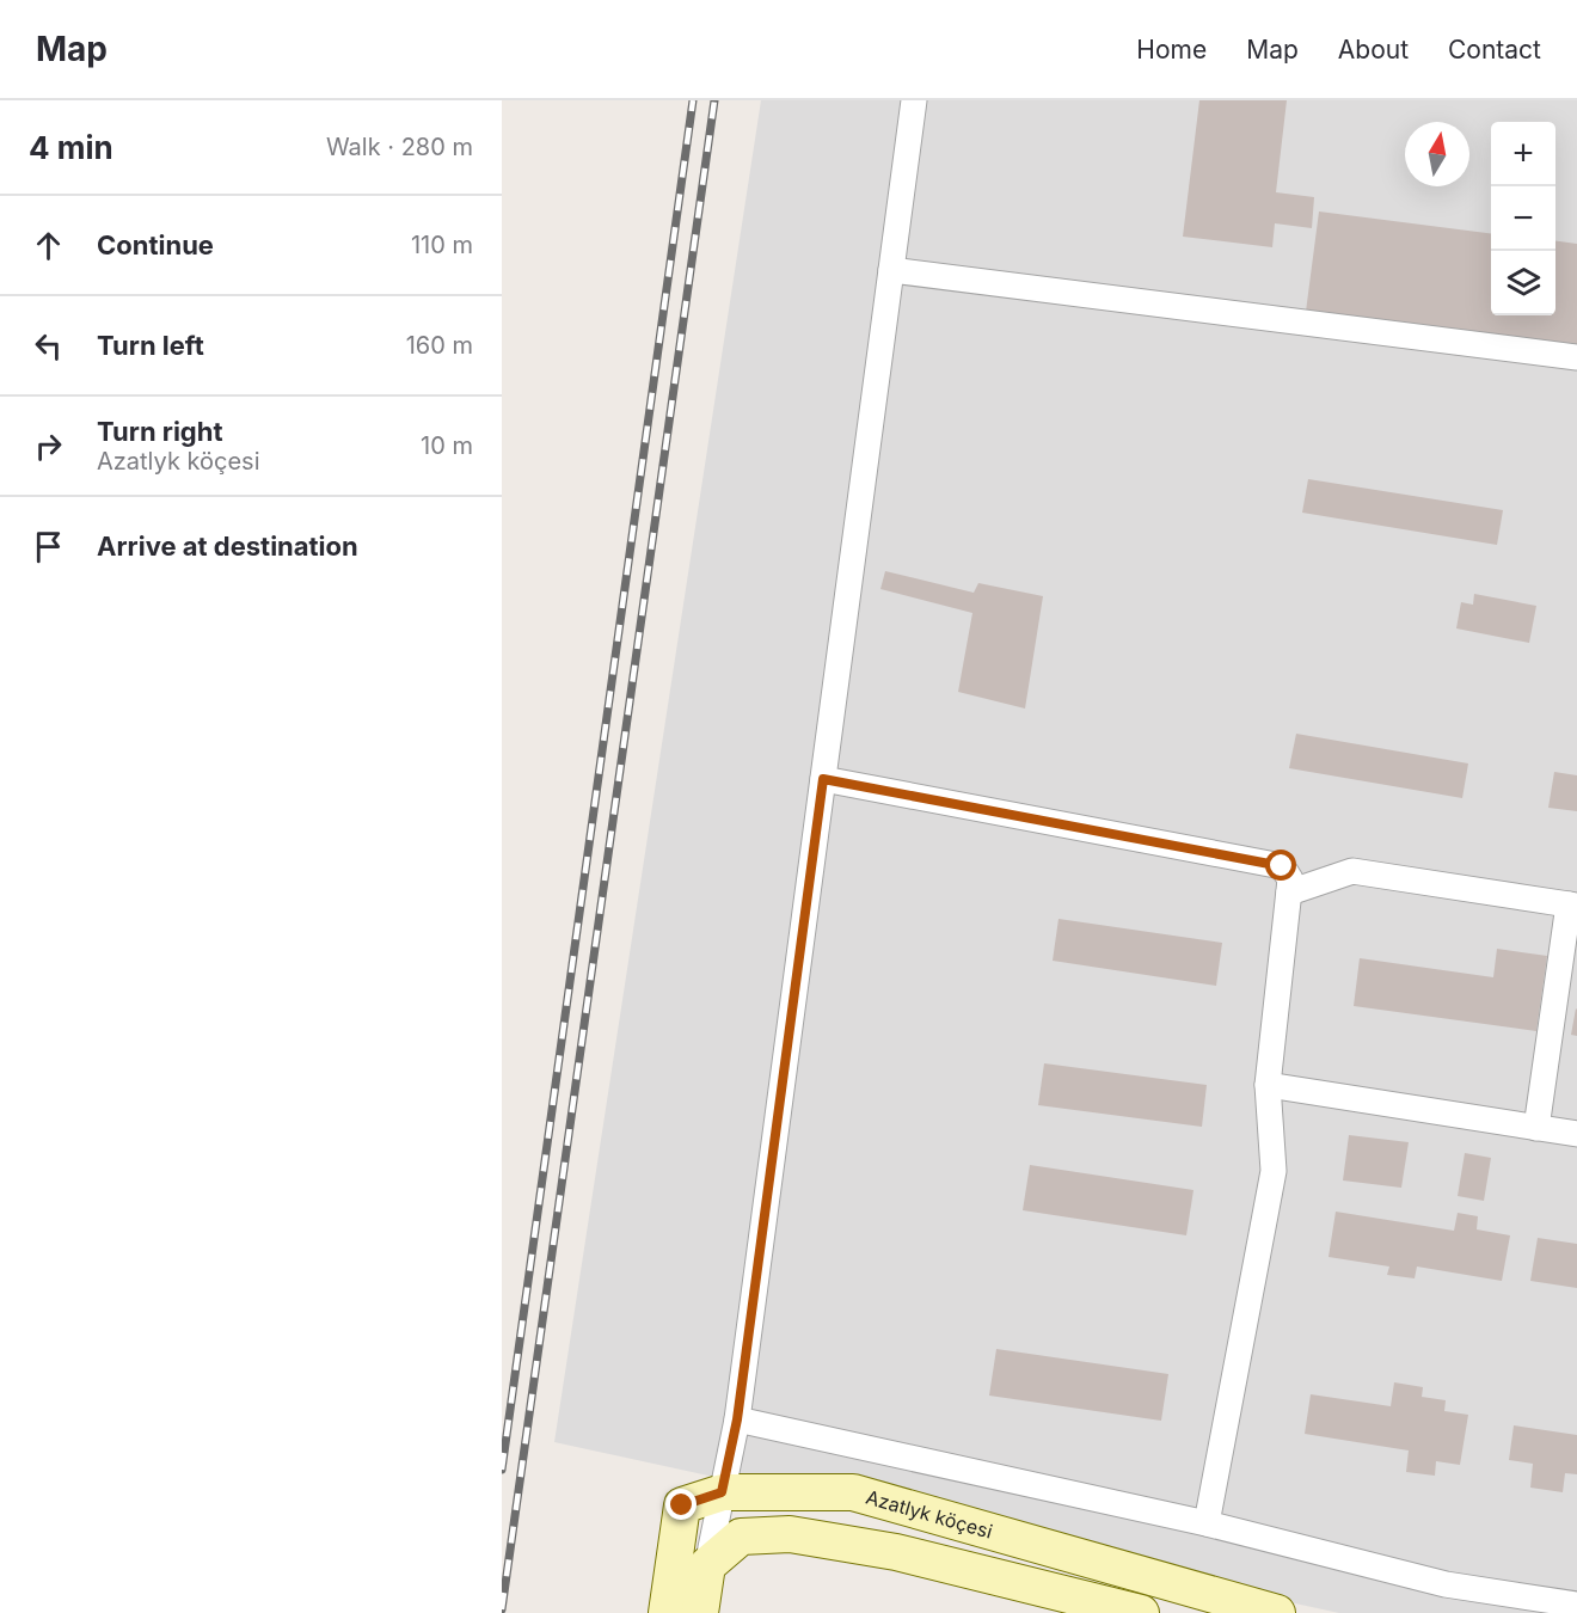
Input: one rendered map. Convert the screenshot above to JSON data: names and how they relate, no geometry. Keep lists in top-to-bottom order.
{
  "streets": {
    "street": ["Azatlyk köçesi"]
  },
  "north": "top",
  "page": {
    "header": "Map",
    "nav": [
      "Home",
      "Map",
      "About",
      "Contact"
    ],
    "heading": ["4 min", "Walk · 280 m"],
    "map_buttons": ["+", "−"],
    "list": [
      ["Continue", "110 m"],
      ["Turn left", "160 m"],
      ["Turn right", "Azatlyk köçesi", "10 m"],
      "Arrive at destination"
    ]
  }
}
